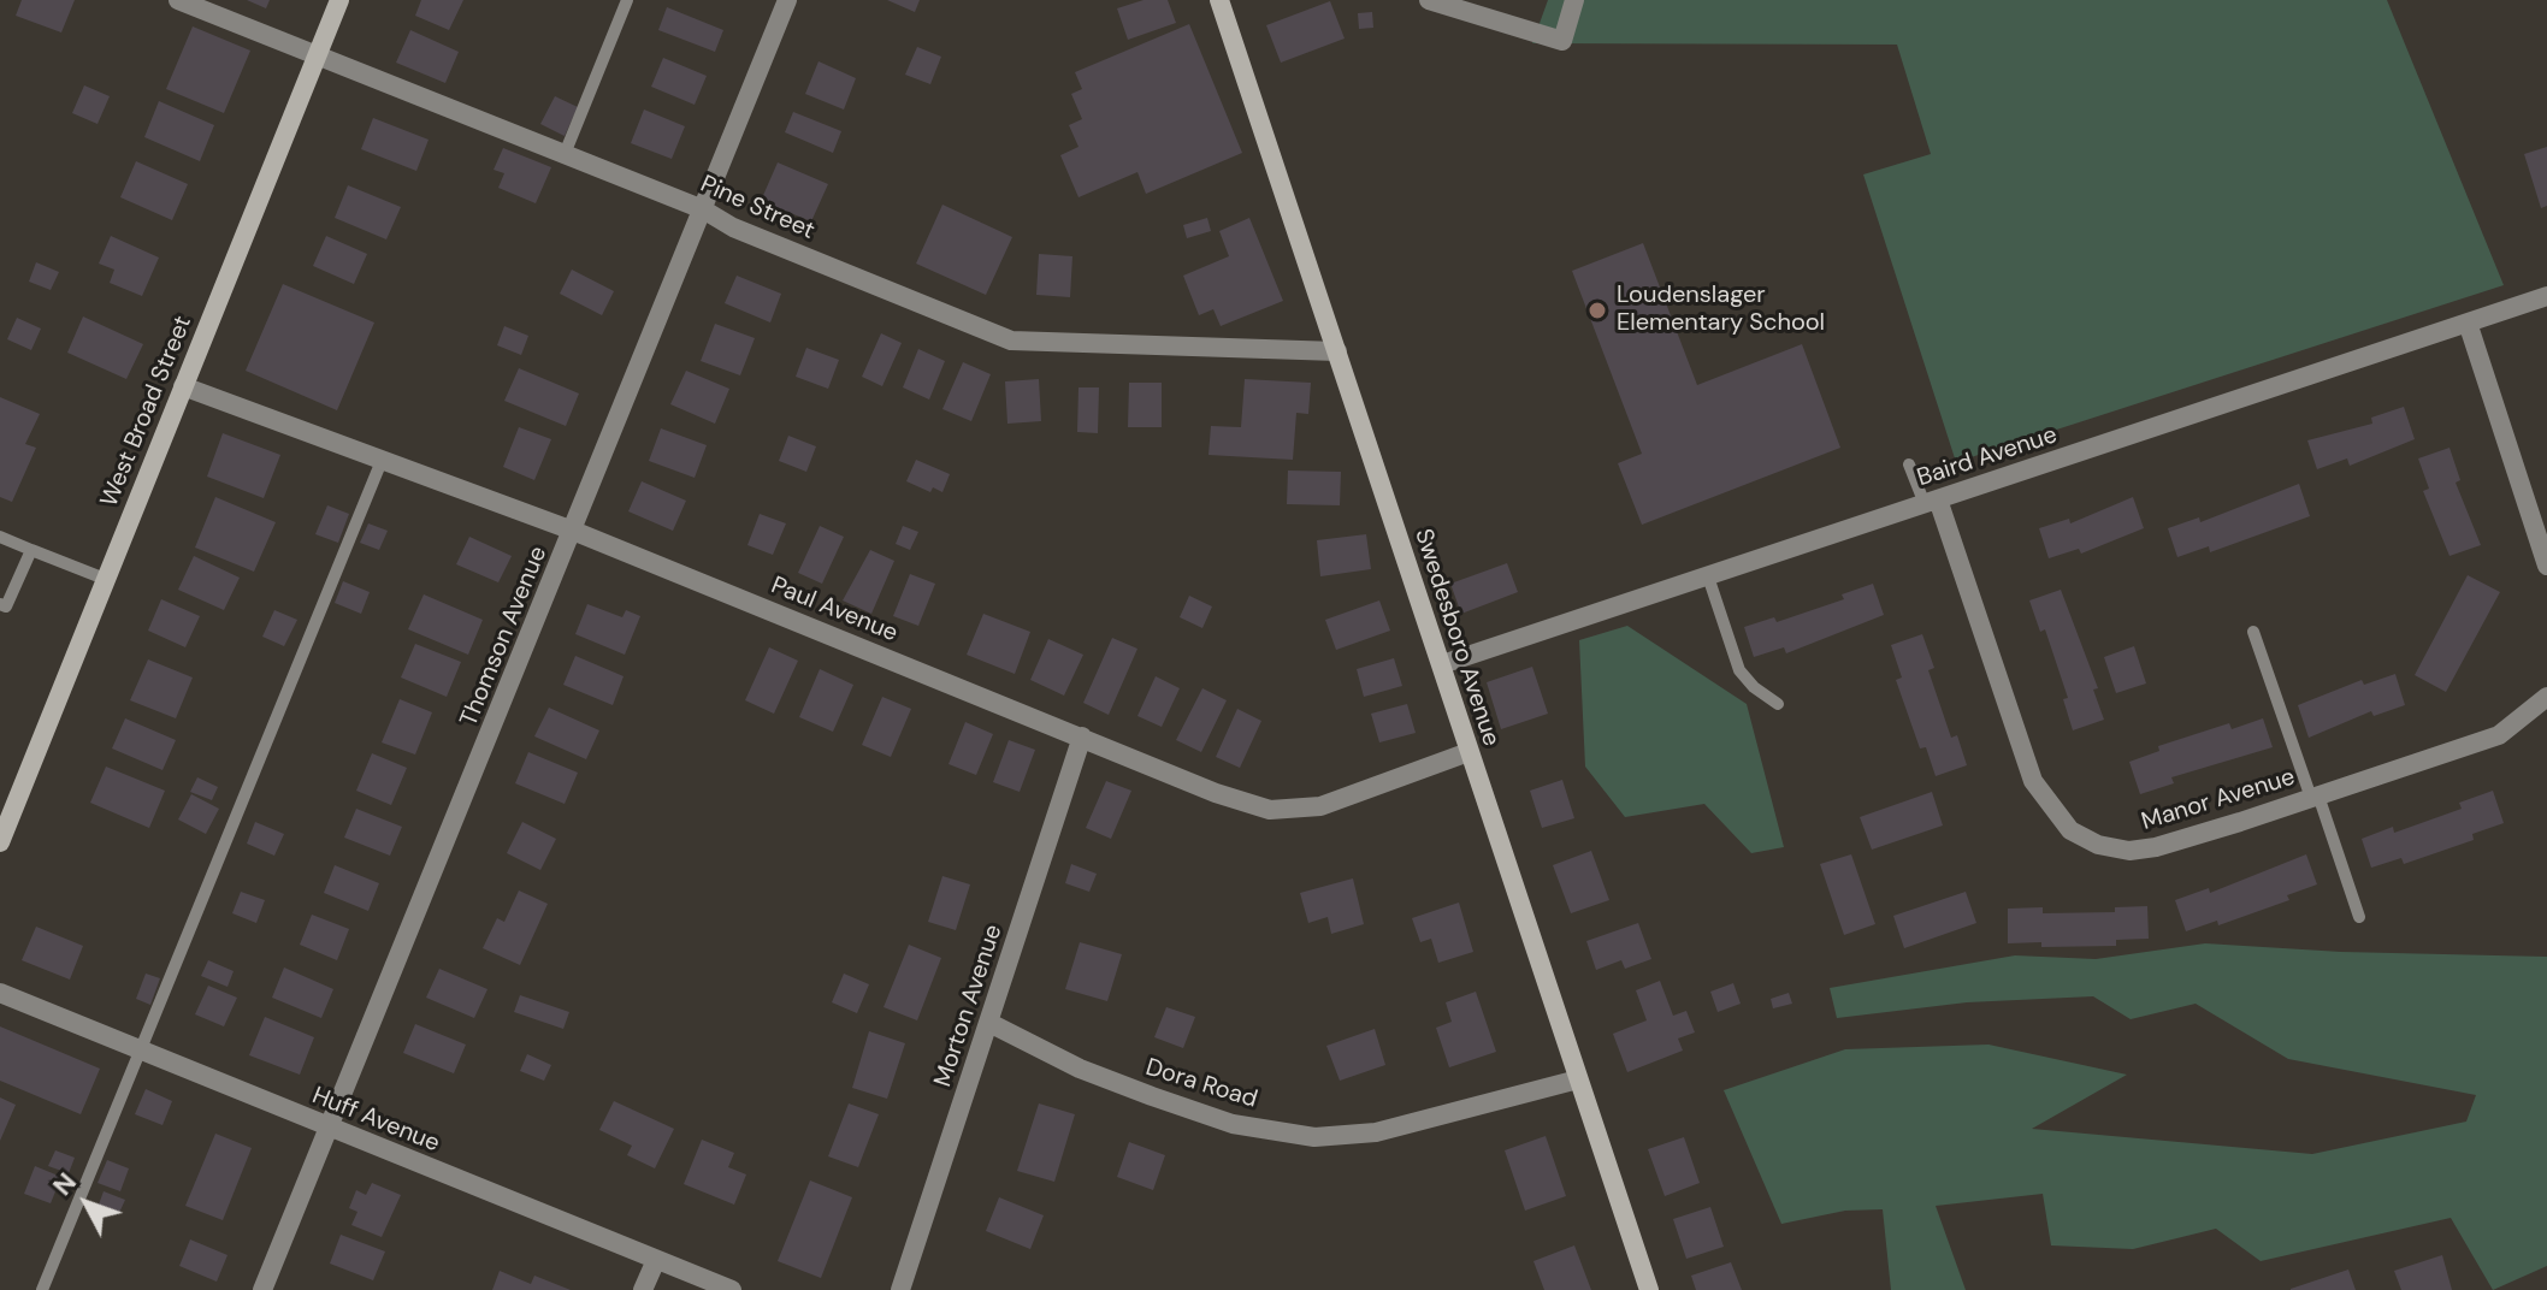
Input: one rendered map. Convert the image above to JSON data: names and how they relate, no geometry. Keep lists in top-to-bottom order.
{
  "streets": {
    "street": [
      "Pine Street",
      "West Broad Street",
      "Baird Avenue",
      "Paul Avenue",
      "Thomson Avenue",
      "Swedesboro Avenue",
      "Manor Avenue",
      "Morton Avenue",
      "Dora Road",
      "Huff Avenue"
    ]
  },
  "crossings": [
    ["Pine Street", "West Broad Street"],
    ["Pine Street", "Thomson Avenue"],
    ["Pine Street", "Swedesboro Avenue"],
    ["West Broad Street", "Paul Avenue"],
    ["Baird Avenue", "Swedesboro Avenue"],
    ["Baird Avenue", "Manor Avenue"],
    ["Paul Avenue", "Thomson Avenue"],
    ["Paul Avenue", "Swedesboro Avenue"],
    ["Paul Avenue", "Morton Avenue"],
    ["Thomson Avenue", "Huff Avenue"],
    ["Swedesboro Avenue", "Dora Road"],
    ["Morton Avenue", "Dora Road"]
  ],
  "places": ["Loudenslager Elementary School"],
  "north": "top left"
}
